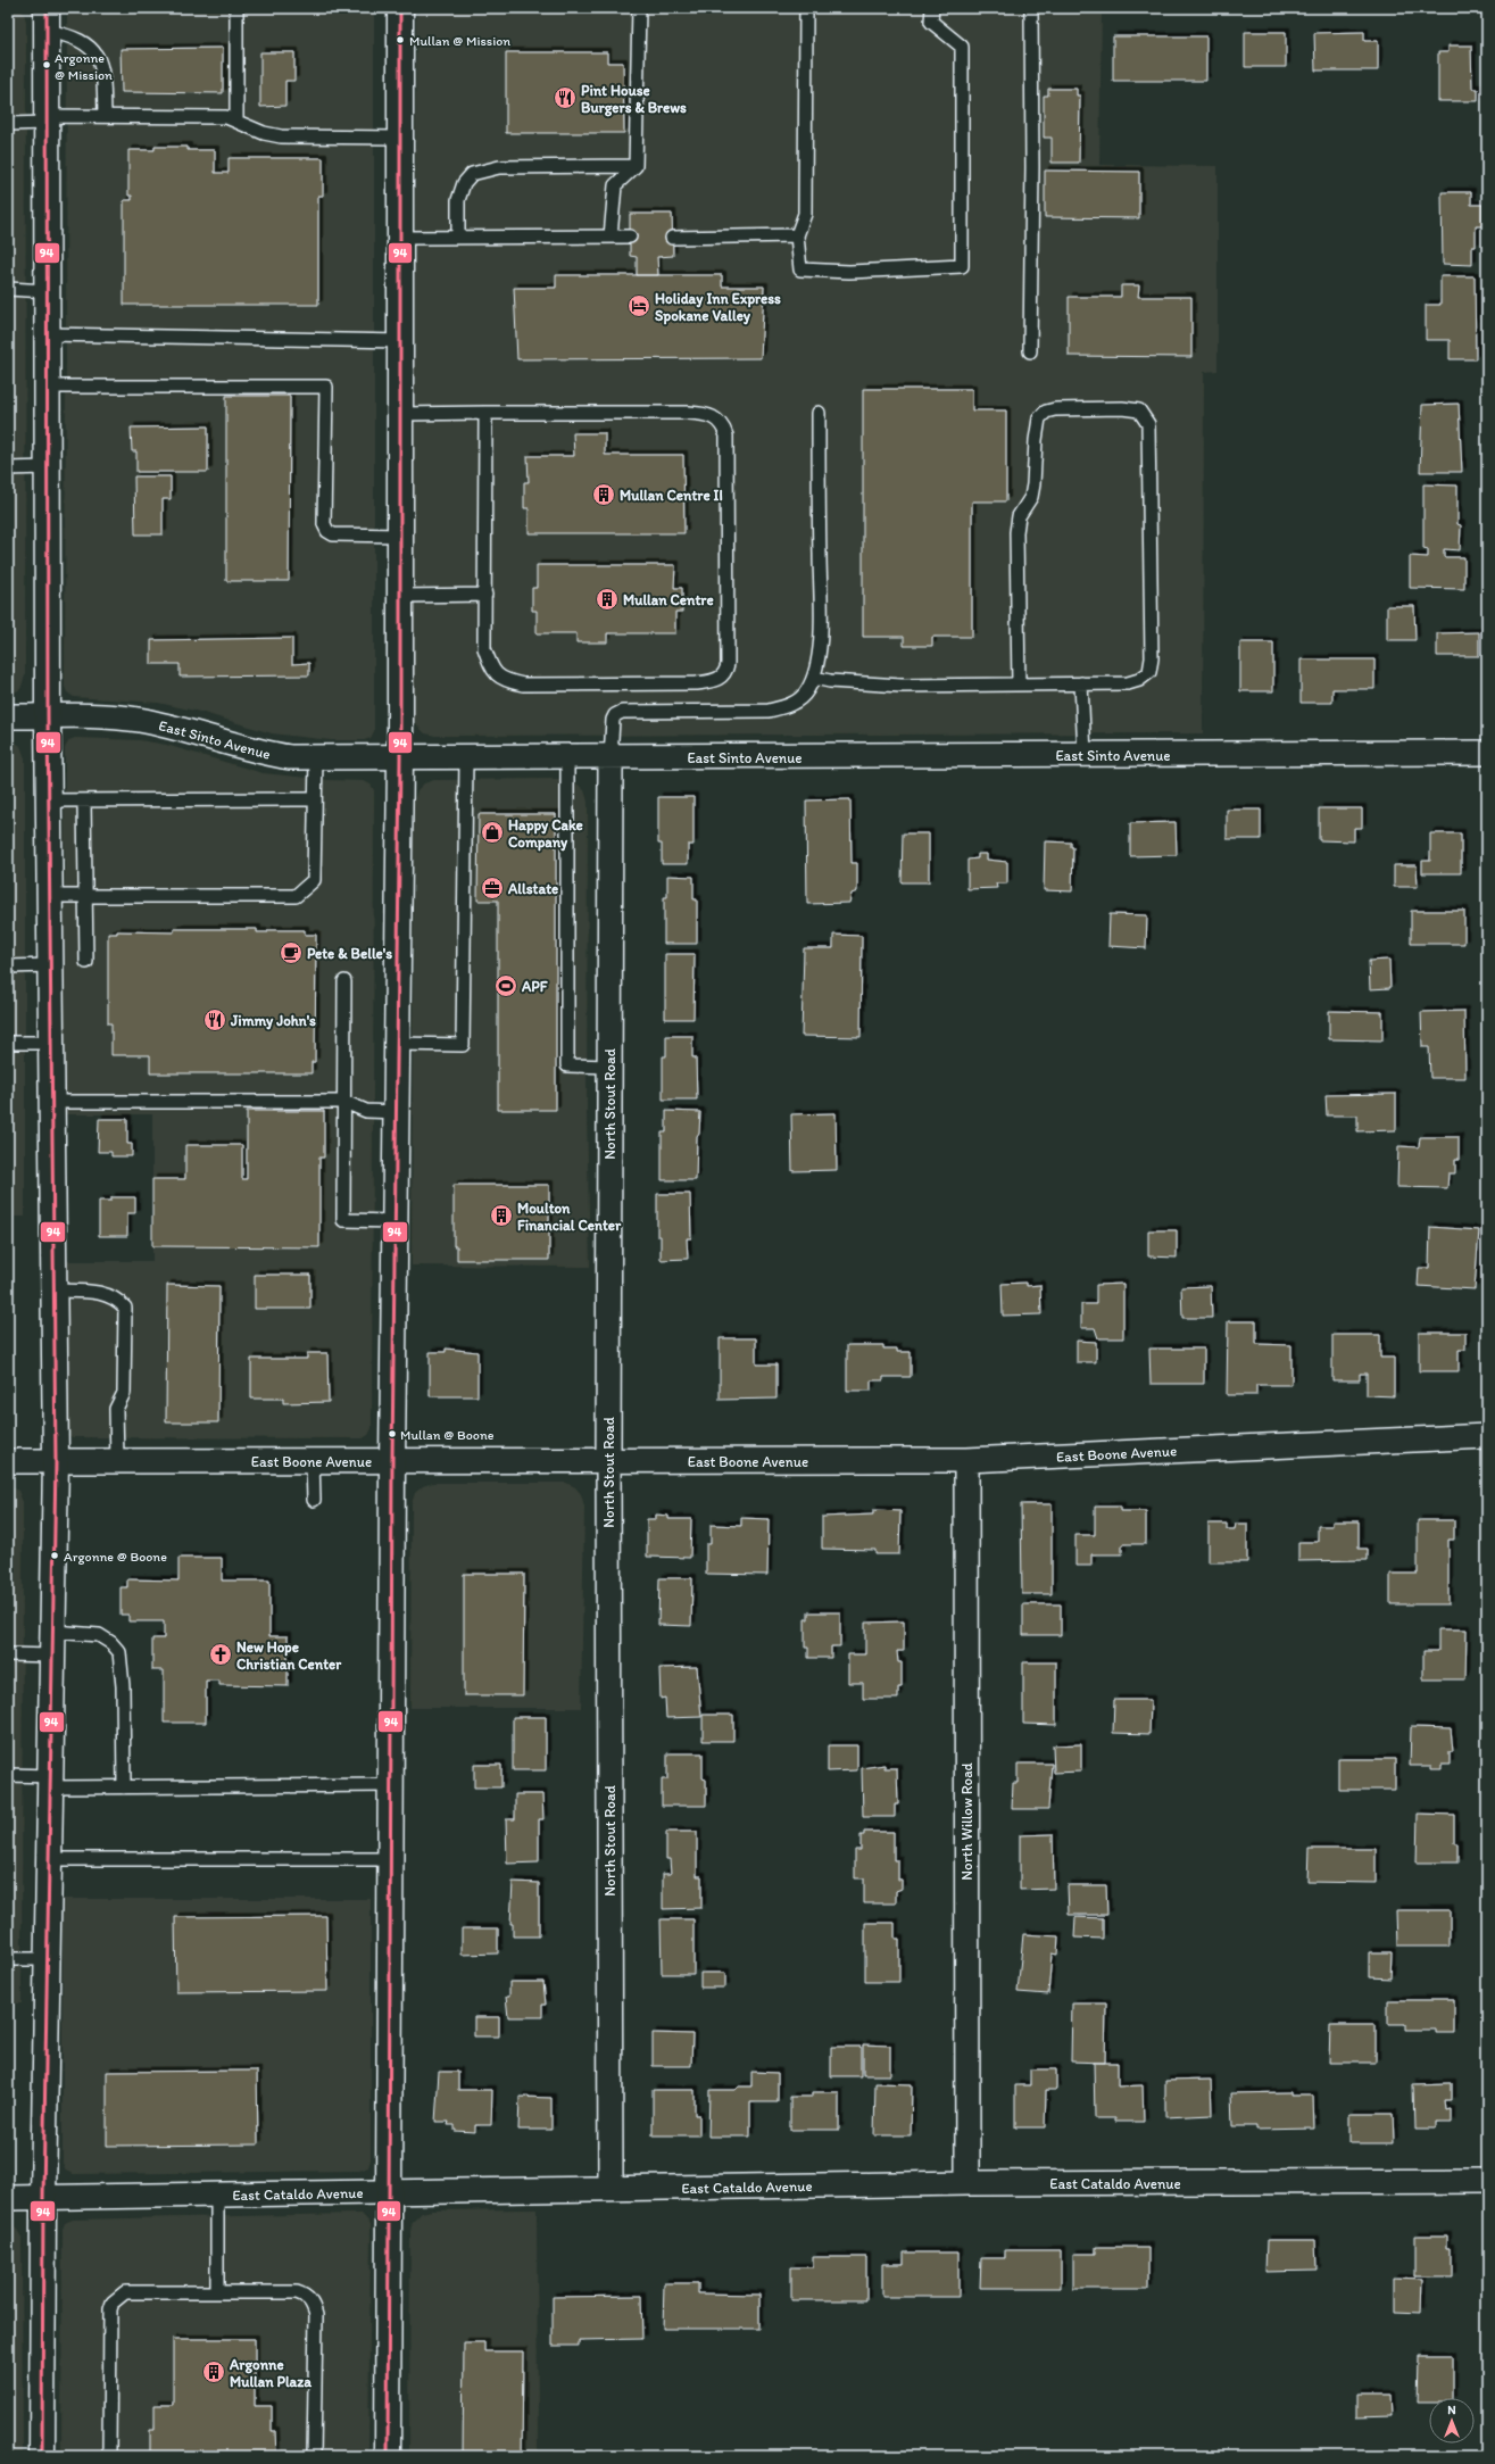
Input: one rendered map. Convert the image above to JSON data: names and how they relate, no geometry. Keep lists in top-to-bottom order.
{
  "streets": {
    "street": [
      "East Sinto Avenue",
      "North Stout Road",
      "East Boone Avenue",
      "North Willow Road",
      "East Cataldo Avenue"
    ]
  },
  "crossings": [
    ["East Sinto Avenue", "North Stout Road"],
    ["North Stout Road", "East Boone Avenue"],
    ["North Stout Road", "East Cataldo Avenue"],
    ["East Boone Avenue", "North Willow Road"],
    ["North Willow Road", "East Cataldo Avenue"]
  ],
  "places": {
    "other": [
      "Mullan @ Mission",
      "Argonne @ Mission",
      "Mullan @ Boone",
      "Argonne @ Boone"
    ],
    "restaurant": ["Pint House Burgers & Brews", "Jimmy John's"],
    "hotel": ["Holiday Inn Express Spokane Valley"],
    "building": [
      "Mullan Centre II",
      "Mullan Centre",
      "Moulton Financial Center",
      "Argonne Mullan Plaza"
    ],
    "shop": ["Happy Cake Company"],
    "office": ["Allstate"],
    "cafe": ["Pete & Belle's"],
    "sports": ["APF"],
    "church": ["New Hope Christian Center"]
  },
  "lines": ["transit line 94"],
  "north": "top"
}
